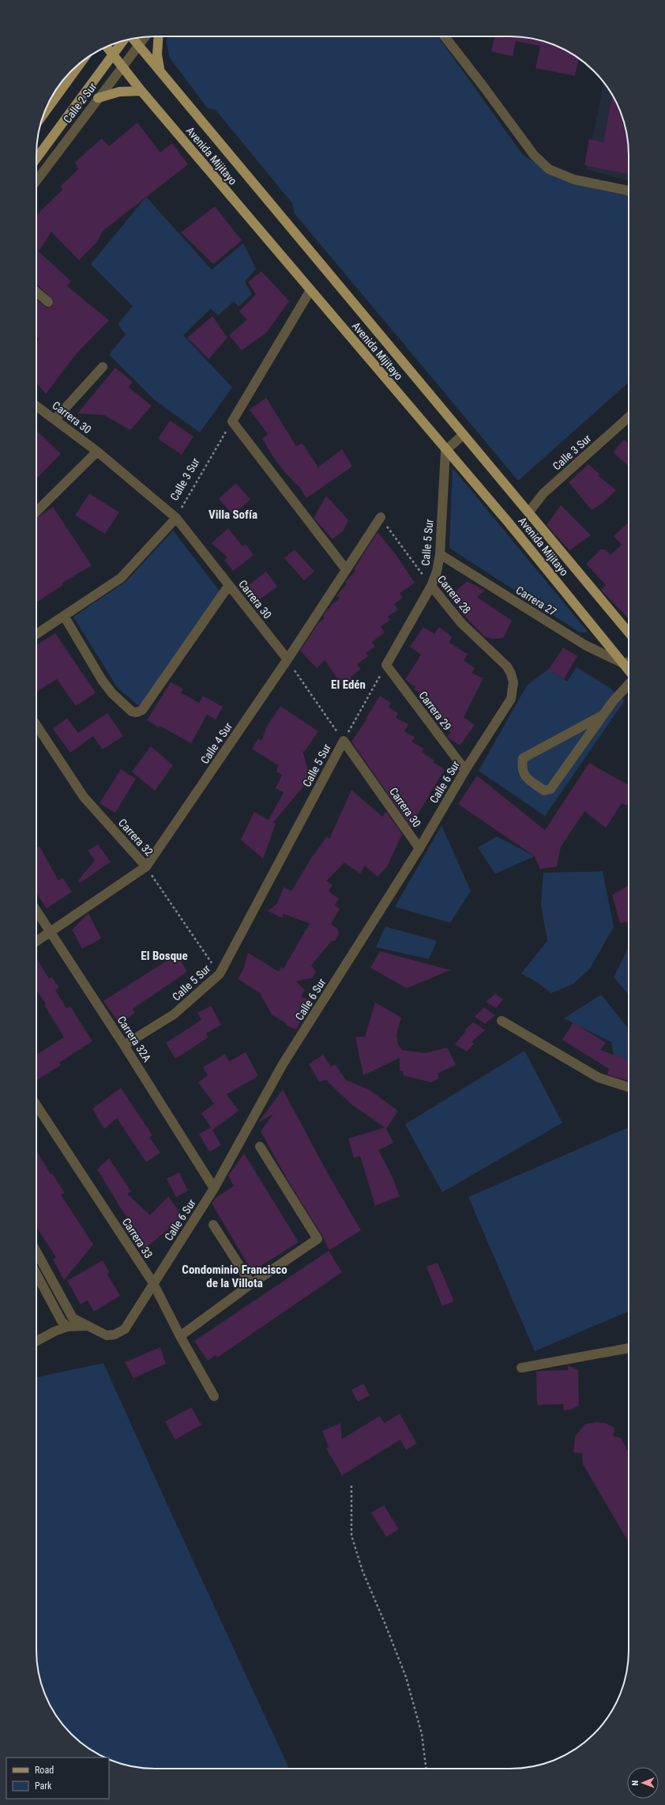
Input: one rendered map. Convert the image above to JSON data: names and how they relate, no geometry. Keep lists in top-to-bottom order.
{
  "streets": {
    "main road": ["Avenida Mijitayo"],
    "street": [
      "Calle 2 Sur",
      "Carrera 30",
      "Calle 3 Sur",
      "Calle 5 Sur",
      "Carrera 28",
      "Carrera 27",
      "Carrera 29",
      "Calle 4 Sur",
      "Calle 6 Sur",
      "Carrera 32",
      "Carrera 32A",
      "Carrera 33"
    ]
  },
  "crossings": [
    ["Calle 2 Sur", "Avenida Mijitayo"],
    ["Avenida Mijitayo", "Calle 3 Sur"],
    ["Avenida Mijitayo", "Calle 5 Sur"],
    ["Avenida Mijitayo", "Carrera 27"],
    ["Carrera 30", "Calle 3 Sur"],
    ["Carrera 30", "Calle 5 Sur"],
    ["Carrera 30", "Calle 4 Sur"],
    ["Carrera 30", "Calle 6 Sur"],
    ["Calle 5 Sur", "Carrera 28"],
    ["Calle 5 Sur", "Carrera 27"],
    ["Calle 5 Sur", "Carrera 29"],
    ["Calle 5 Sur", "Carrera 32"],
    ["Calle 5 Sur", "Carrera 32A"],
    ["Carrera 28", "Calle 4 Sur"],
    ["Carrera 28", "Calle 6 Sur"],
    ["Carrera 29", "Calle 6 Sur"],
    ["Calle 4 Sur", "Carrera 32"],
    ["Calle 4 Sur", "Carrera 32A"],
    ["Calle 6 Sur", "Carrera 32A"],
    ["Calle 6 Sur", "Carrera 33"]
  ],
  "districts": [
    "Villa Sofía",
    "El Edén",
    "El Bosque",
    "Condominio Francisco de la Villota"
  ],
  "legend": ["Road", "Park"],
  "north": "left"
}
